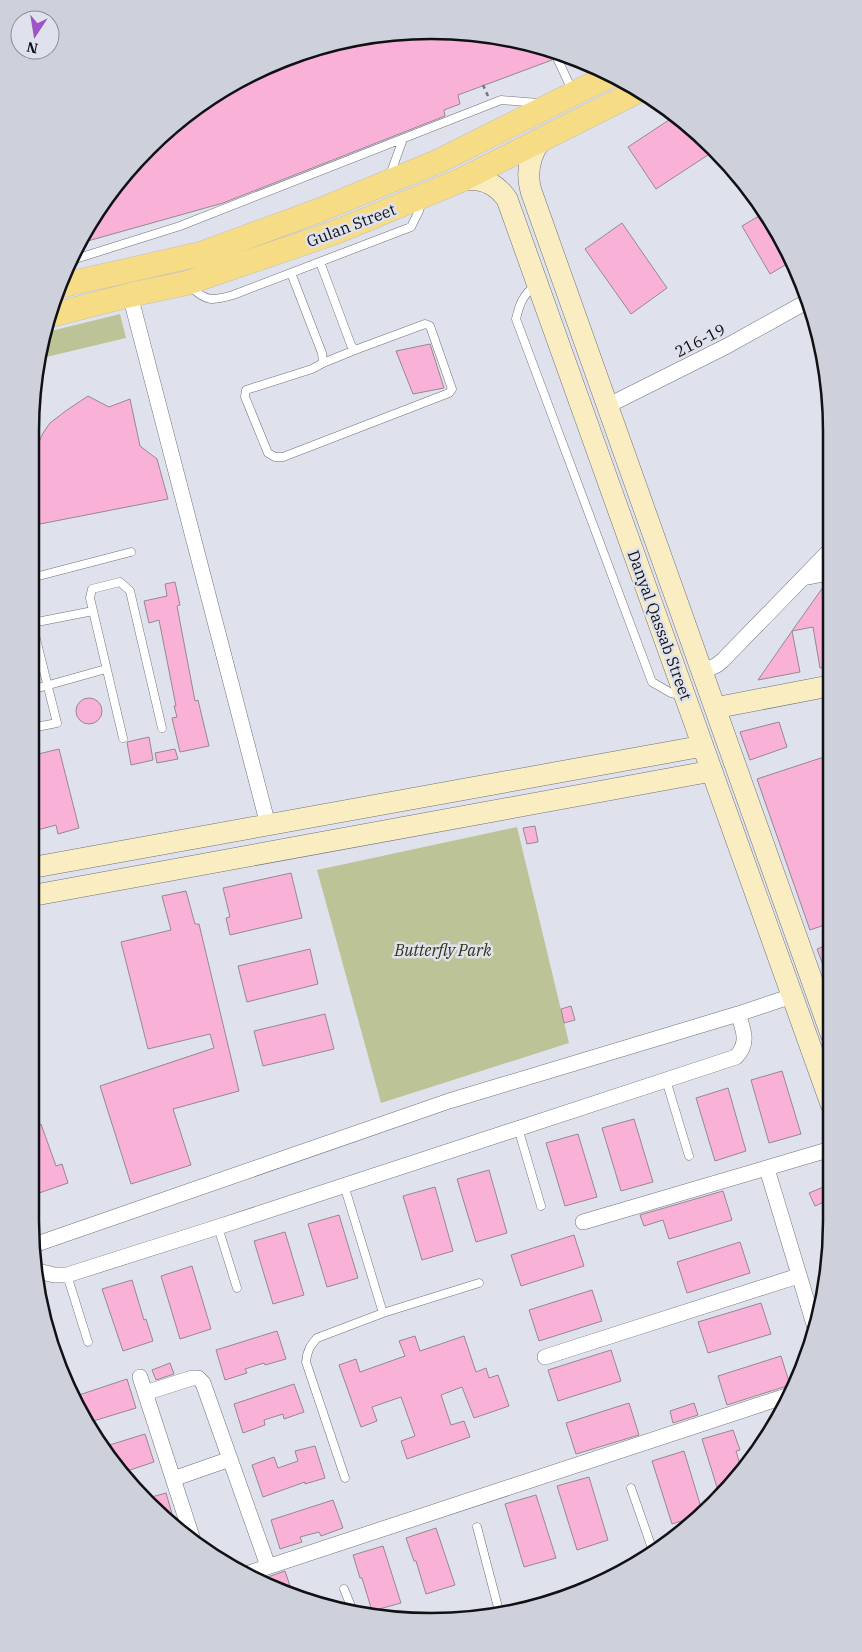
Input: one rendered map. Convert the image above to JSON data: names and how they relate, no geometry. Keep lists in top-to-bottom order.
{
  "streets": {
    "main road": ["Gulan Street"],
    "street": ["216-19", "Danyal Qassab Street"]
  },
  "crossings": [
    ["Gulan Street", "Danyal Qassab Street"],
    ["216-19", "Danyal Qassab Street"]
  ],
  "parks": ["Butterfly Park"],
  "north": "bottom"
}
